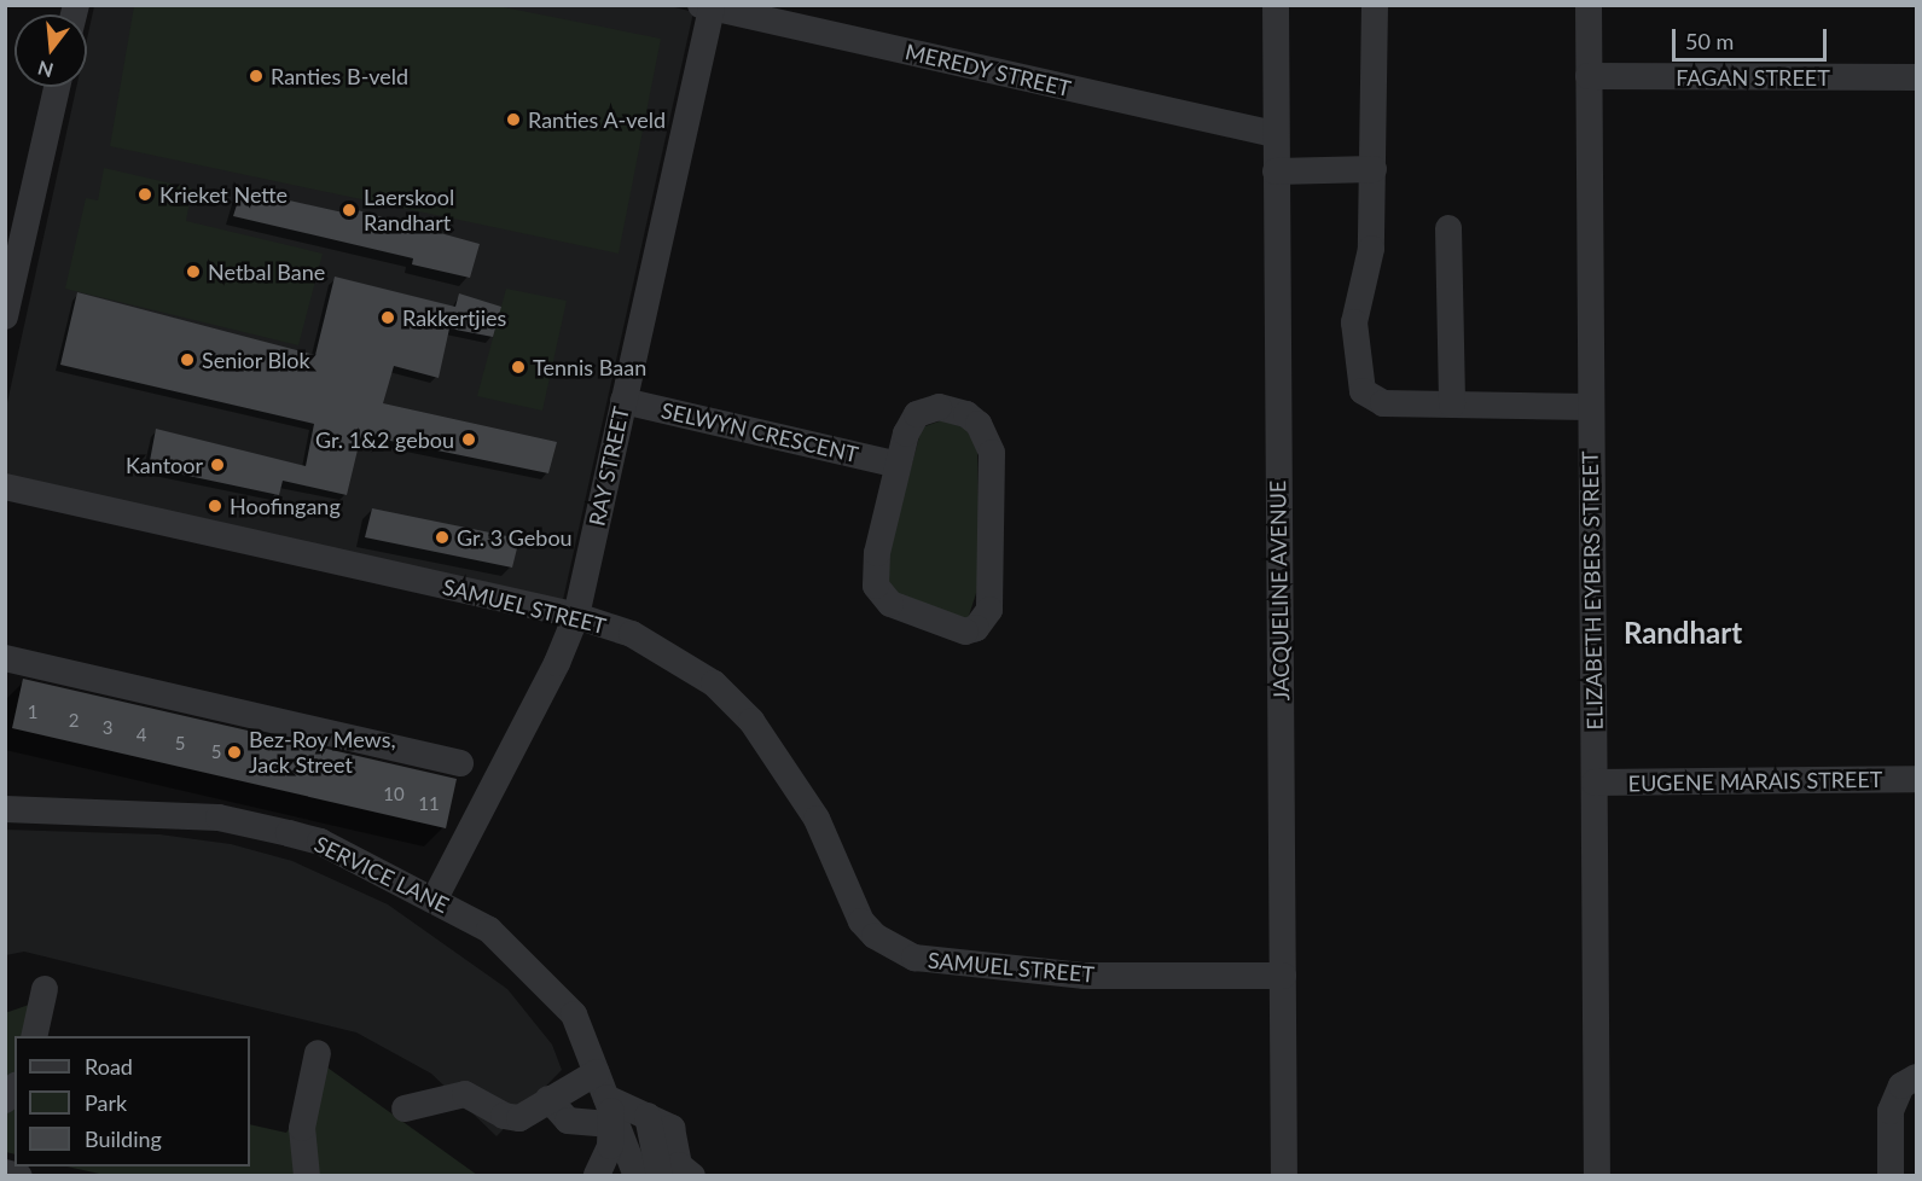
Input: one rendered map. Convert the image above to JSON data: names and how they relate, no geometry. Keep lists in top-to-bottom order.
{
  "streets": {
    "street": [
      "MEREDY STREET",
      "FAGAN STREET",
      "SELWYN CRESCENT",
      "RAY STREET",
      "JACQUELINE AVENUE",
      "ELIZABETH EYBERS STREET",
      "SAMUEL STREET",
      "EUGENE MARAIS STREET",
      "SERVICE LANE"
    ]
  },
  "crossings": [
    ["MEREDY STREET", "RAY STREET"],
    ["MEREDY STREET", "JACQUELINE AVENUE"],
    ["FAGAN STREET", "ELIZABETH EYBERS STREET"],
    ["SELWYN CRESCENT", "RAY STREET"],
    ["RAY STREET", "SAMUEL STREET"],
    ["RAY STREET", "SERVICE LANE"],
    ["JACQUELINE AVENUE", "SAMUEL STREET"],
    ["ELIZABETH EYBERS STREET", "EUGENE MARAIS STREET"]
  ],
  "districts": ["Randhart"],
  "places": [
    "Ranties B-veld",
    "Ranties A-veld",
    "Krieket Nette",
    "Laerskool Randhart",
    "Netbal Bane",
    "Rakkertjies",
    "Senior Blok",
    "Tennis Baan",
    "Gr. 1&2 gebou",
    "Kantoor",
    "Hoofingang",
    "Gr. 3 Gebou",
    "Bez-Roy Mews, Jack Street"
  ],
  "house_numbers": [
    "1",
    "2",
    "3",
    "4",
    "5",
    "5",
    "10",
    "11"
  ],
  "legend": ["Road", "Park", "Building"],
  "scale_bar": "50 m",
  "north": "bottom"
}
